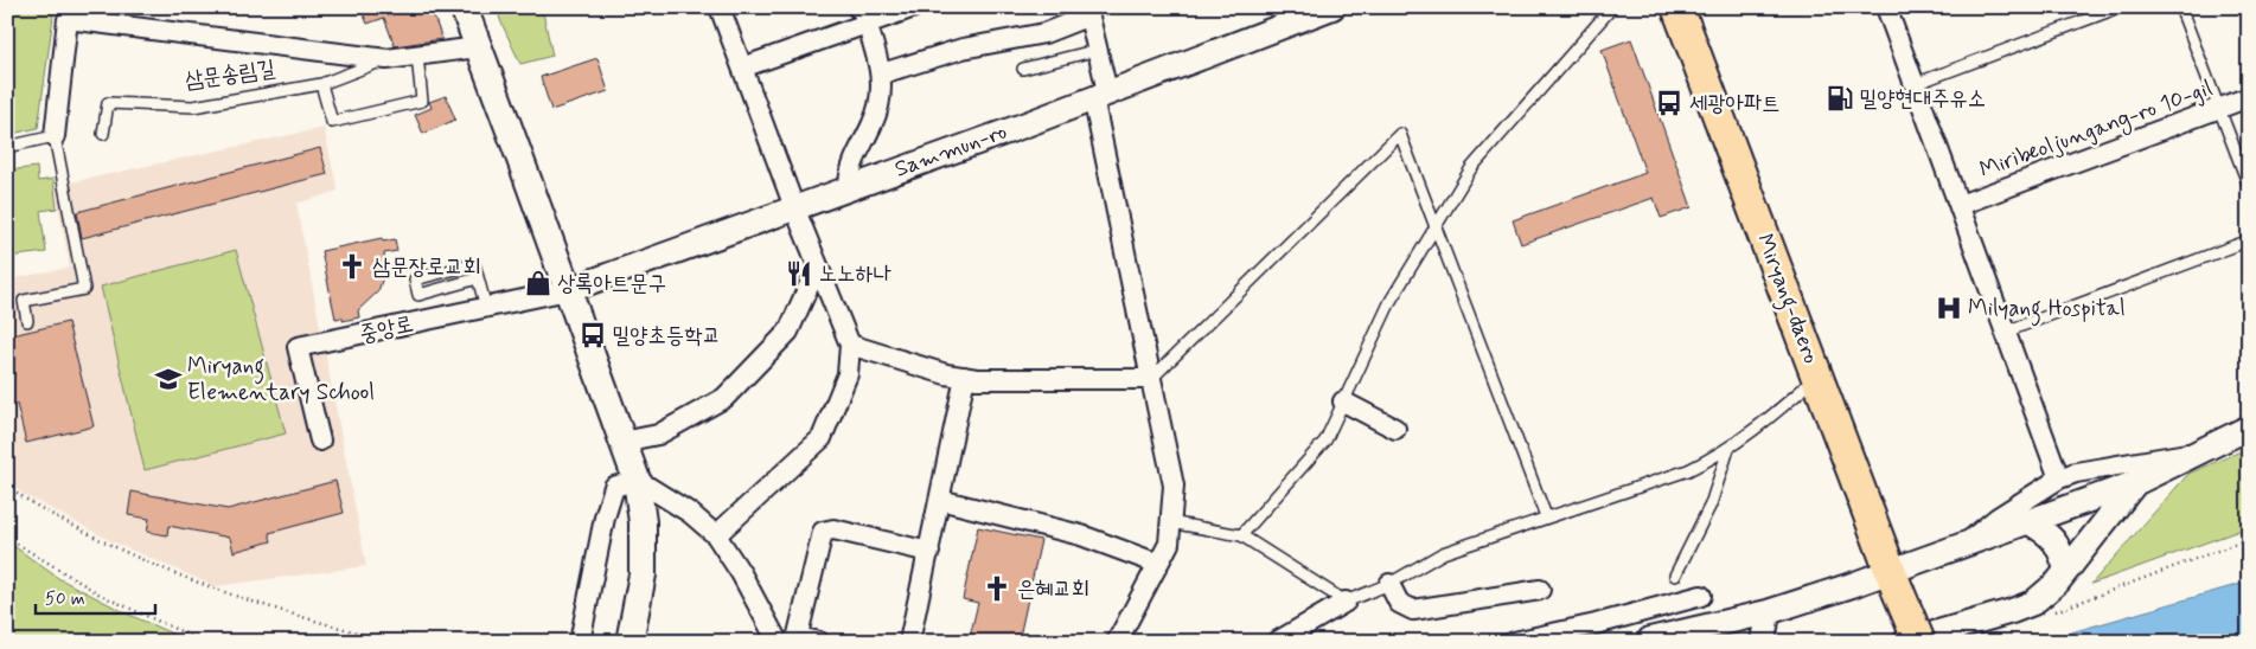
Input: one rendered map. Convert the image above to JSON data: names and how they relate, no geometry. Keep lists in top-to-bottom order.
{
  "streets": {
    "main road": ["Miryang-daero"],
    "street": [
      "삼문송림길",
      "Miribeoljungang-ro 10-gil",
      "Sammun-ro",
      "중앙로"
    ]
  },
  "crossings": [
    ["Sammun-ro", "중앙로"]
  ],
  "places": {
    "fuel station": ["밀양현대주유소"],
    "bus stop": ["세광아파트", "밀양초등학교"],
    "church": ["삼문장로교회", "은혜교회"],
    "restaurant": ["노노하나"],
    "shop": ["상록아트문구"],
    "hospital": ["Milyang Hospital"],
    "school or university": ["Miryang Elementary School"]
  },
  "scale_bar": "50 m"
}
